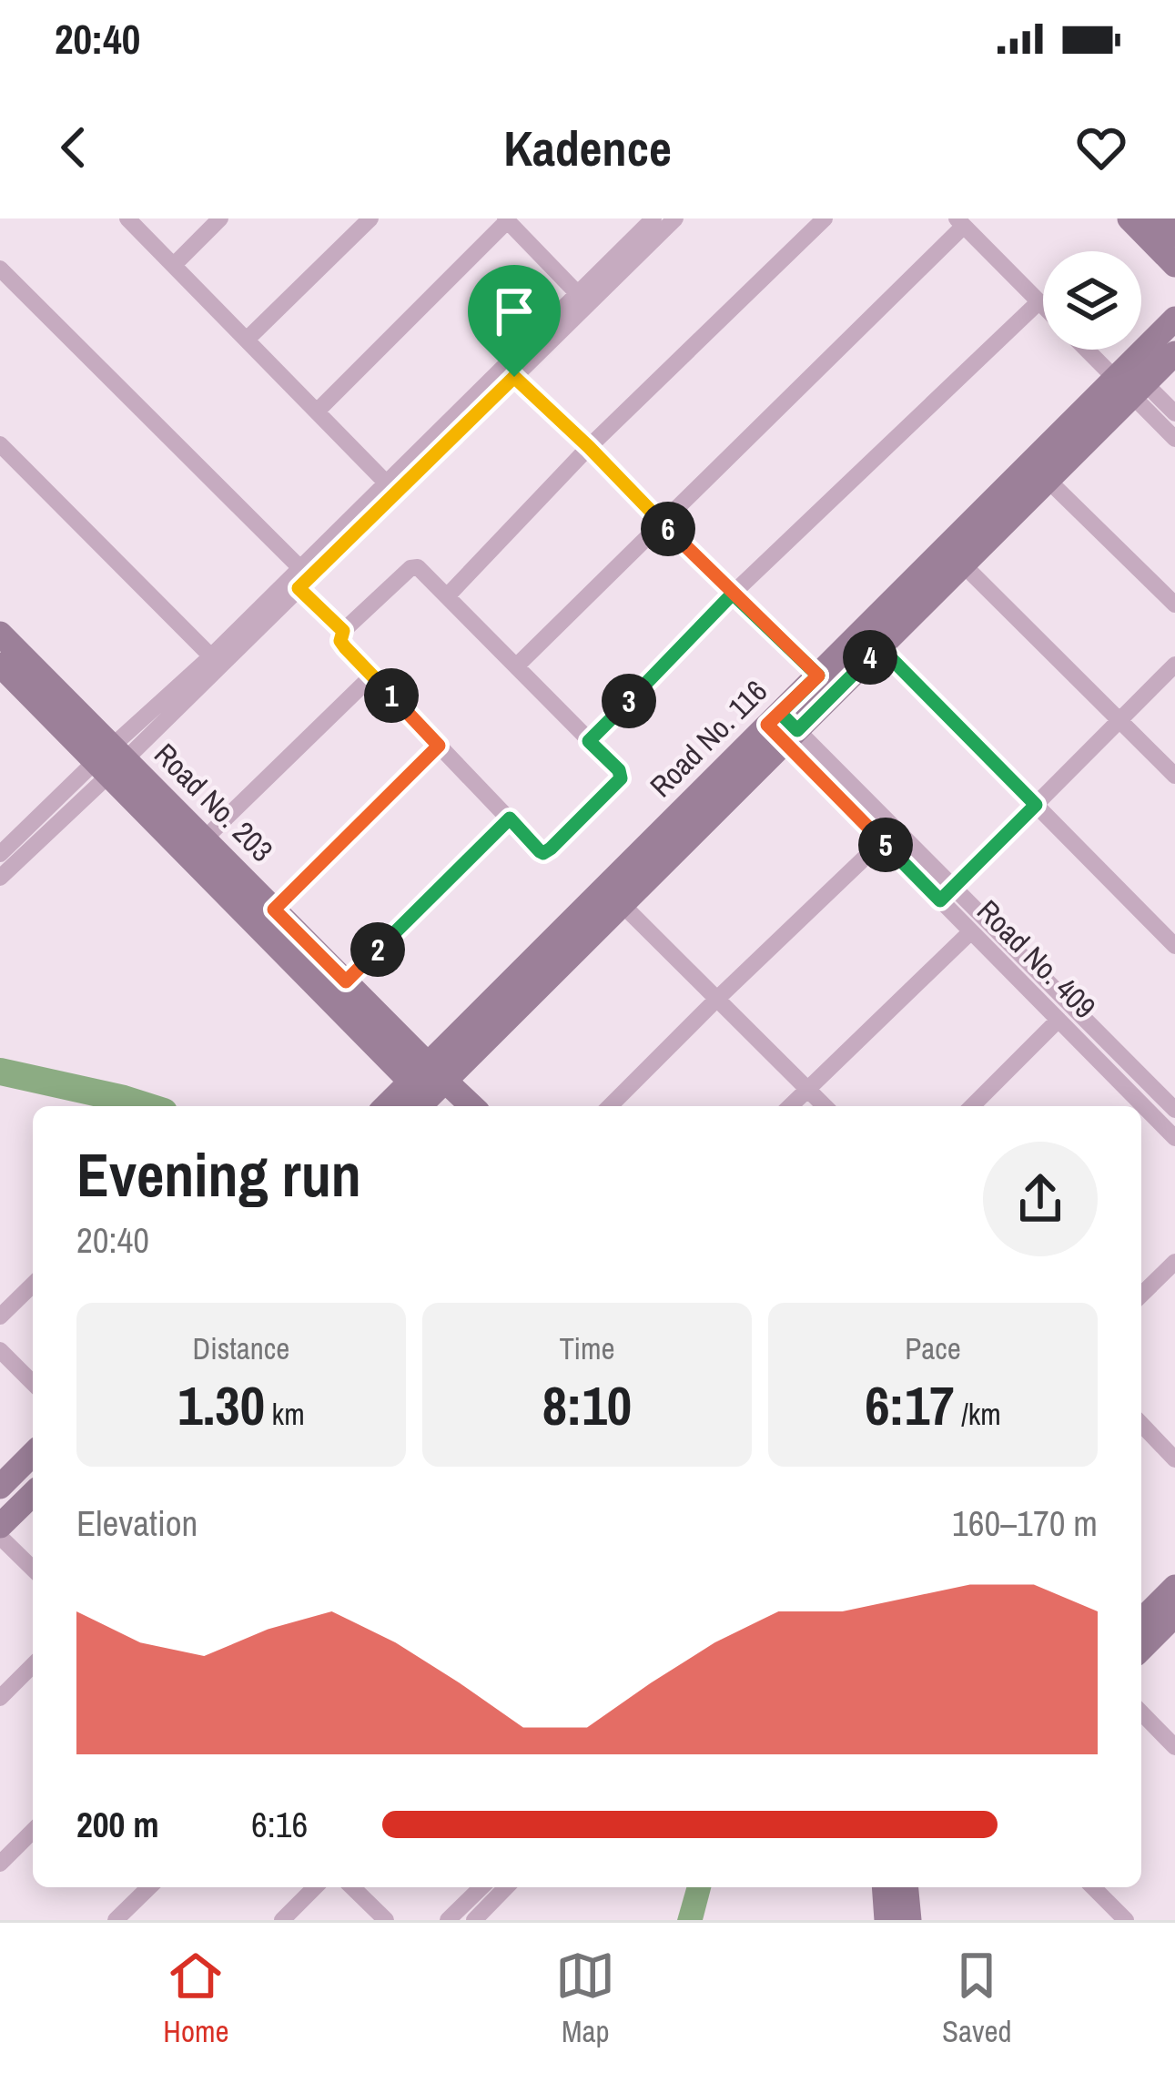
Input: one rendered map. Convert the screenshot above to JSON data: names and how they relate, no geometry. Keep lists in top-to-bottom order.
{
  "streets": {
    "street": ["Road No. 116", "Road No. 203", "Road No. 409"]
  },
  "crossings": [
    ["Road No. 116", "Road No. 203"],
    ["Road No. 116", "Road No. 409"]
  ],
  "page": {
    "status": "20:40",
    "header": "Kadence",
    "pins": [
      "6",
      "4",
      "1",
      "3",
      "5",
      "2"
    ],
    "heading": ["Evening run", "20:40"],
    "stats": [
      ["Distance", "1.30 km"],
      ["Time", "8:10"],
      ["Pace", "6:17 /km"]
    ],
    "chart": ["Elevation", "160–170 m"],
    "list": [
      {
        "name": "200 m",
        "note": "6:16"
      }
    ],
    "tabs": ["Home", "Map", "Saved"]
  }
}
